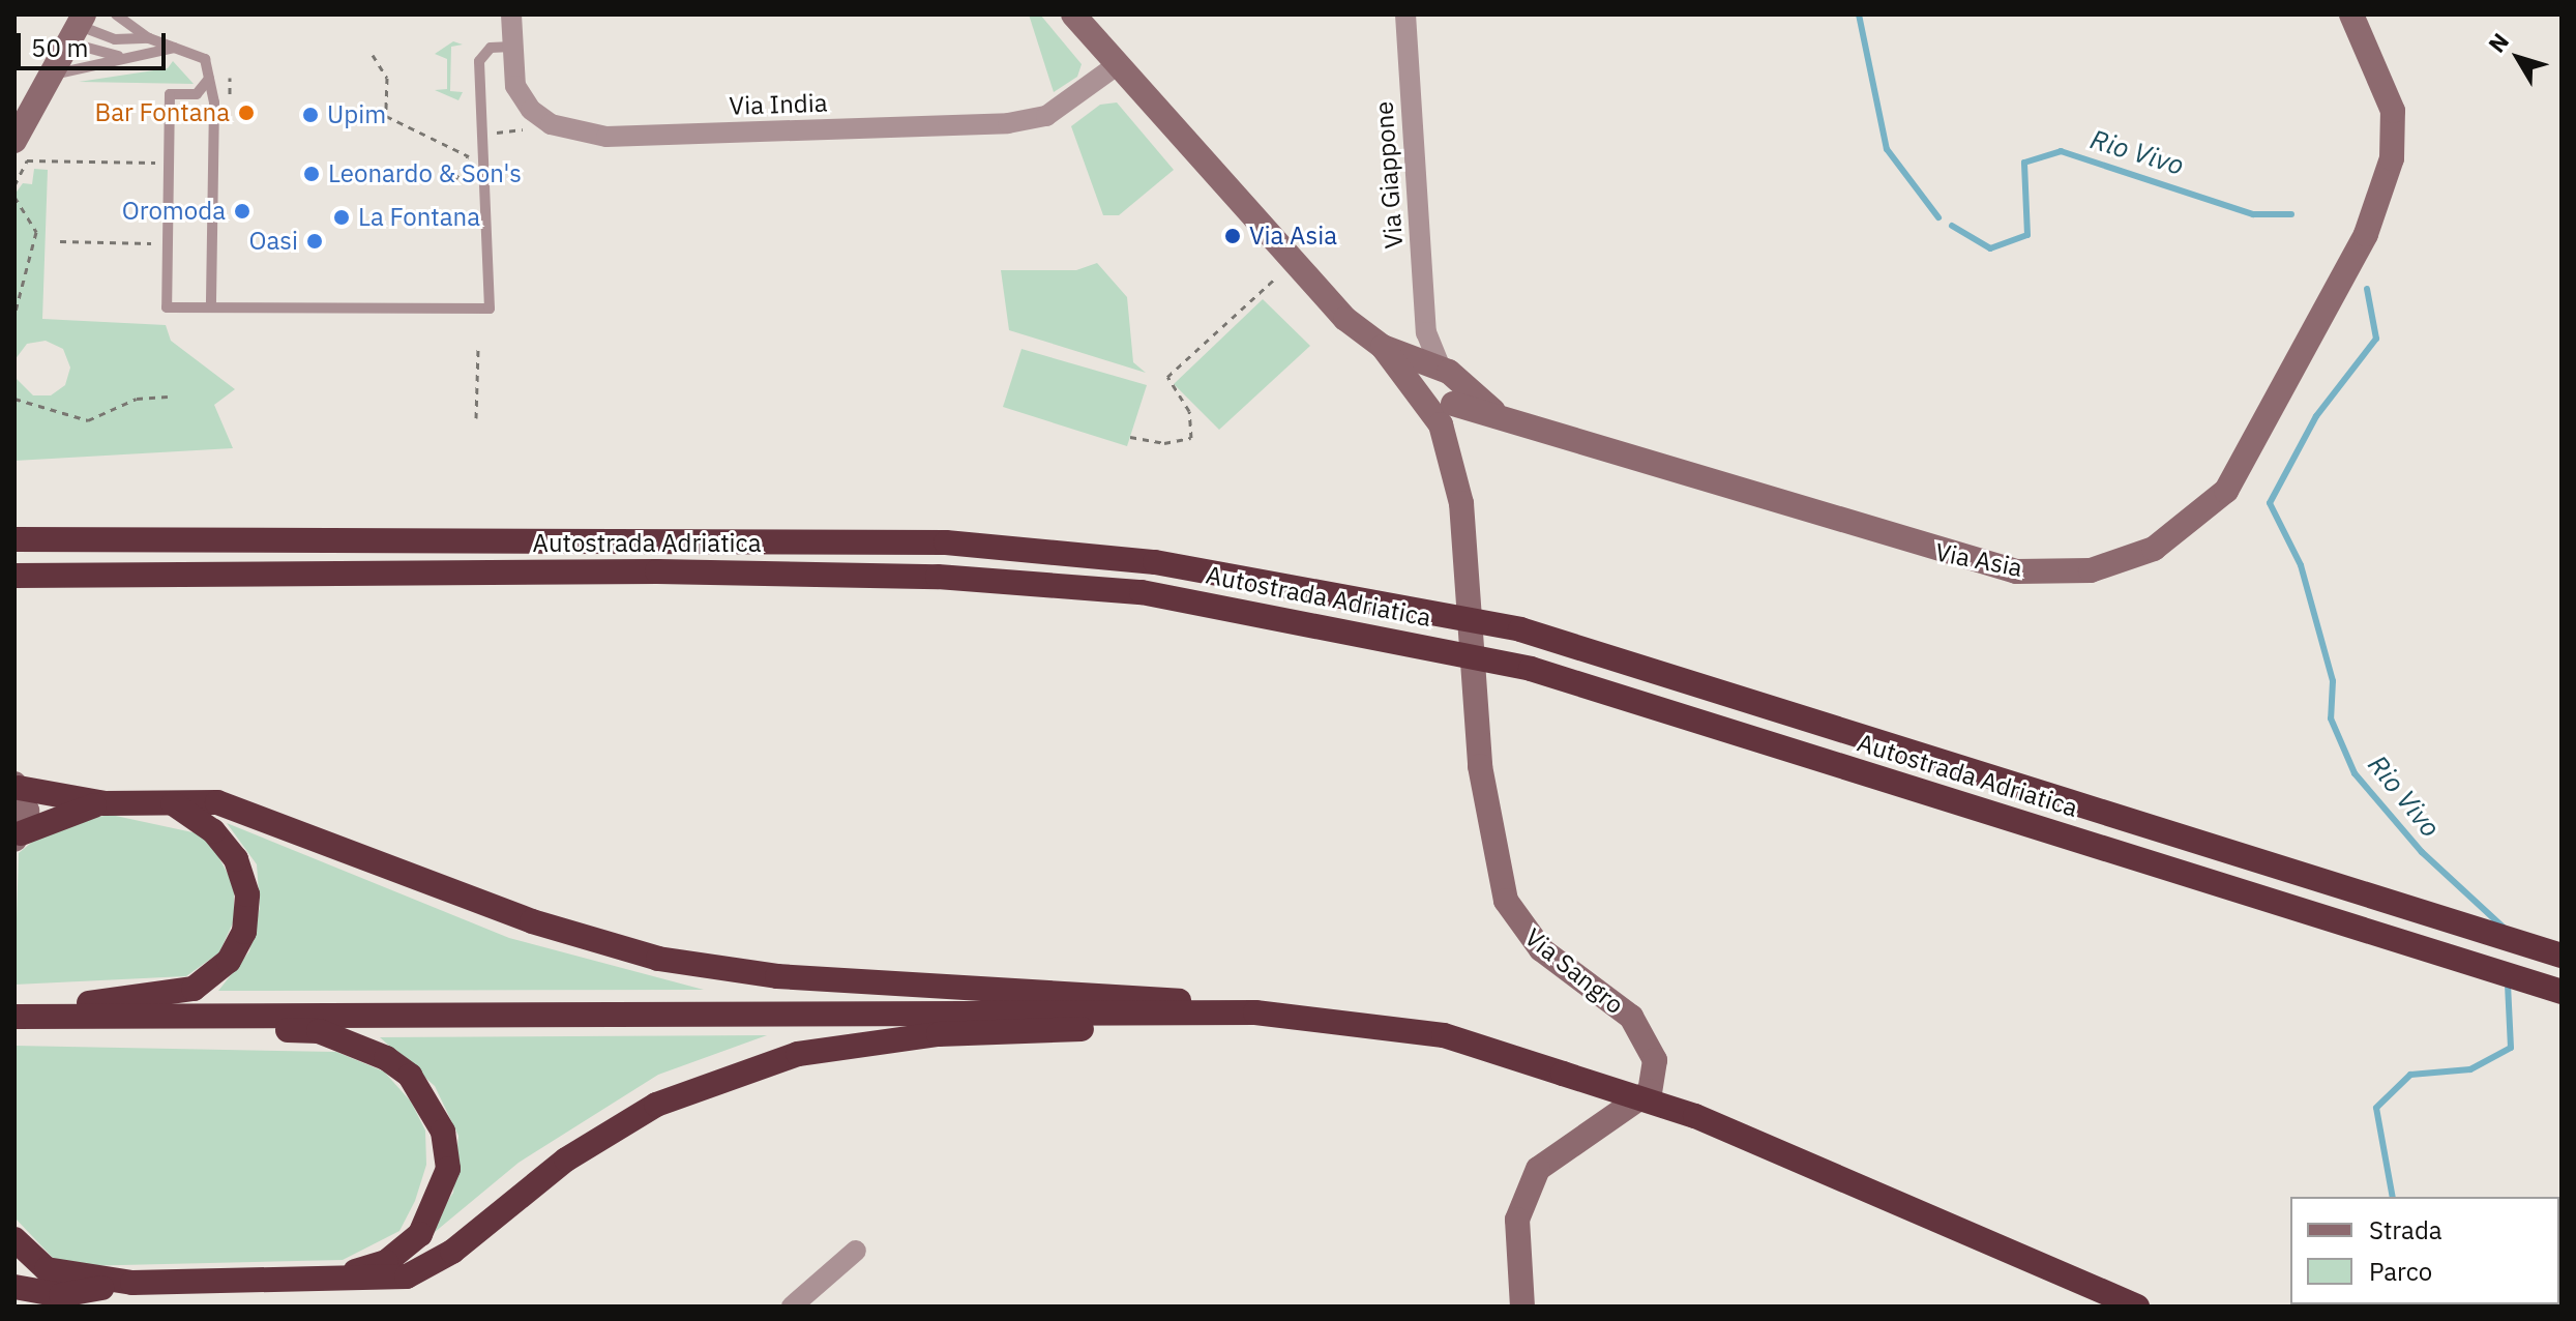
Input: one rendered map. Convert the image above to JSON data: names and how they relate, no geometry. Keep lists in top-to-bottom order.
{
  "streets": {
    "highway": ["Autostrada Adriatica"],
    "street": [
      "Via India",
      "Via Giappone",
      "Via Asia",
      "Via Sangro"
    ]
  },
  "crossings": [
    ["Via India", "Via Asia"],
    ["Via Giappone", "Via Asia"],
    ["Via Asia", "Via Sangro"]
  ],
  "water": ["Rio Vivo"],
  "places": [
    "Bar Fontana",
    "Upim",
    "Leonardo & Son's",
    "Oromoda",
    "La Fontana",
    "Via Asia",
    "Oasi"
  ],
  "legend": ["Strada", "Parco"],
  "scale_bar": "50 m",
  "north": "top left"
}
